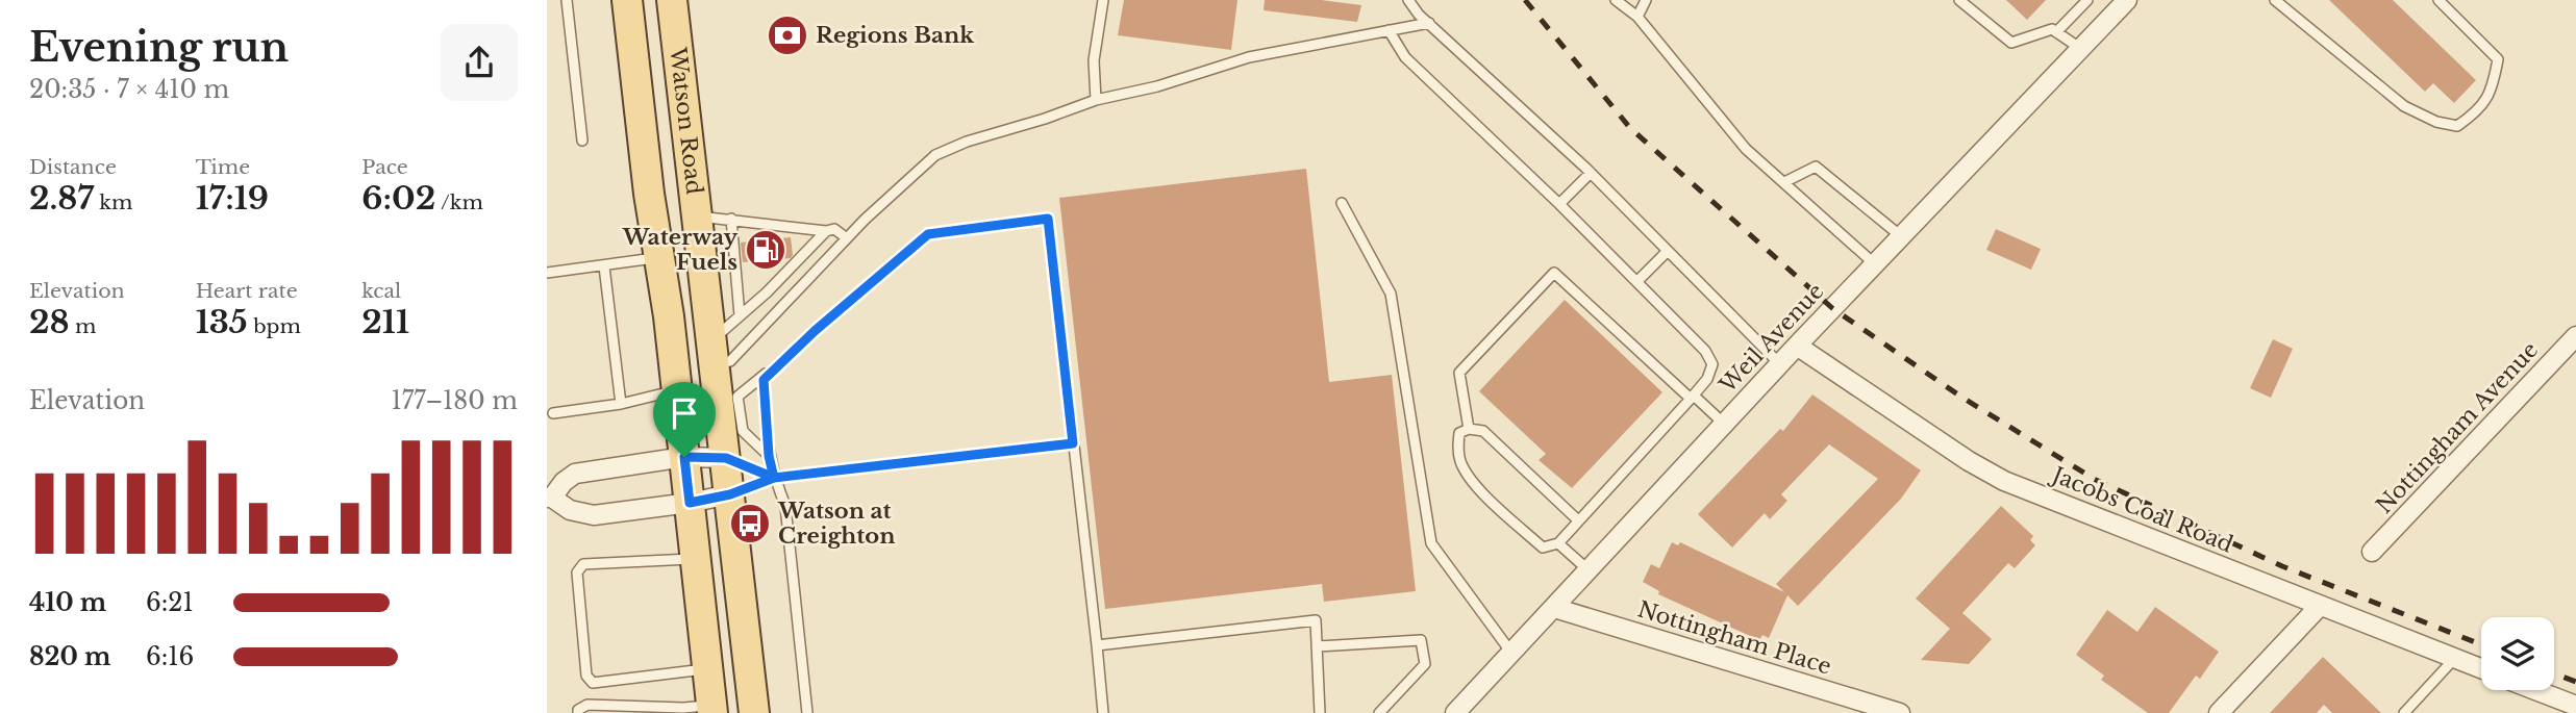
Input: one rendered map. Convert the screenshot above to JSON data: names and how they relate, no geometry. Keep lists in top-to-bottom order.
{
  "streets": {
    "main road": ["Watson Road"],
    "street": [
      "Weil Avenue",
      "Nottingham Avenue",
      "Jacobs Coal Road",
      "Nottingham Place"
    ]
  },
  "crossings": [
    ["Weil Avenue", "Jacobs Coal Road"],
    ["Weil Avenue", "Nottingham Place"]
  ],
  "places": {
    "bank": ["Regions Bank"],
    "fuel station": ["Waterway Fuels"],
    "bus stop": ["Watson at Creighton"]
  },
  "page": {
    "heading": ["Evening run", "20:35 · 7 × 410 m"],
    "stats": [
      ["Distance", "2.87 km"],
      ["Time", "17:19"],
      ["Pace", "6:02 /km"],
      ["Elevation", "28 m"],
      ["Heart rate", "135 bpm"],
      ["kcal", "211"]
    ],
    "chart": ["Elevation", "177–180 m"],
    "list": [
      {
        "name": "410 m",
        "note": "6:21"
      },
      {
        "name": "820 m",
        "note": "6:16"
      }
    ]
  }
}
